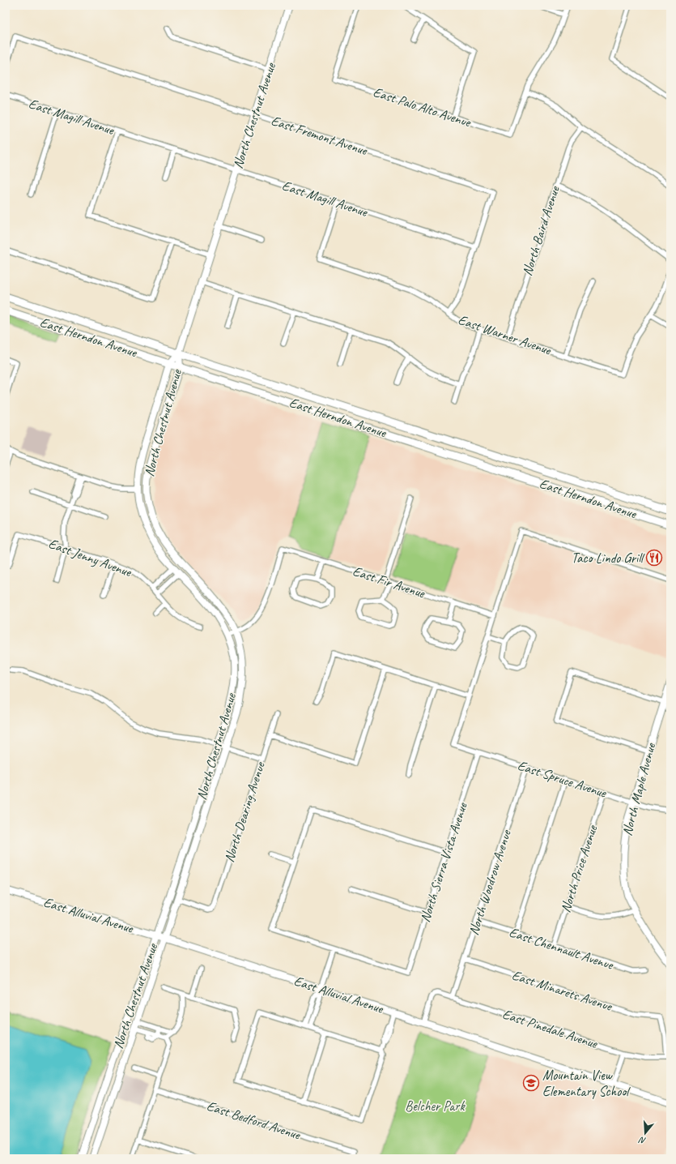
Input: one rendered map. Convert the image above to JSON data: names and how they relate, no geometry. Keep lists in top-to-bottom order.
{
  "streets": {
    "main road": [
      "North Chestnut Avenue",
      "East Herndon Avenue",
      "North Maple Avenue",
      "East Alluvial Avenue"
    ],
    "street": [
      "East Palo Alto Avenue",
      "East Magill Avenue",
      "East Fremont Avenue",
      "North Baird Avenue",
      "East Warner Avenue",
      "East Jenny Avenue",
      "East Fir Avenue",
      "East Spruce Avenue",
      "North Dearing Avenue",
      "North Sierra Vista Avenue",
      "North Price Avenue",
      "North Woodrow Avenue",
      "East Chennault Avenue",
      "East Minarets Avenue",
      "East Pinedale Avenue",
      "East Bedford Avenue"
    ]
  },
  "crossings": [
    ["North Chestnut Avenue", "East Magill Avenue"],
    ["North Chestnut Avenue", "East Fremont Avenue"],
    ["North Chestnut Avenue", "East Herndon Avenue"],
    ["North Chestnut Avenue", "East Fir Avenue"],
    ["North Chestnut Avenue", "North Dearing Avenue"],
    ["North Chestnut Avenue", "East Alluvial Avenue"],
    ["East Magill Avenue", "East Fremont Avenue"],
    ["East Magill Avenue", "East Warner Avenue"],
    ["North Baird Avenue", "East Warner Avenue"],
    ["East Spruce Avenue", "North Maple Avenue"],
    ["East Spruce Avenue", "North Sierra Vista Avenue"],
    ["East Spruce Avenue", "North Price Avenue"],
    ["East Spruce Avenue", "North Woodrow Avenue"],
    ["North Price Avenue", "East Chennault Avenue"],
    ["North Woodrow Avenue", "East Chennault Avenue"],
    ["North Woodrow Avenue", "East Minarets Avenue"],
    ["North Woodrow Avenue", "East Pinedale Avenue"],
    ["East Alluvial Avenue", "East Pinedale Avenue"],
    ["East Minarets Avenue", "East Pinedale Avenue"]
  ],
  "parks": ["Belcher Park"],
  "places": {
    "restaurant": ["Taco Lindo Grill"],
    "school or university": ["Mountain View Elementary School"]
  },
  "north": "bottom"
}
